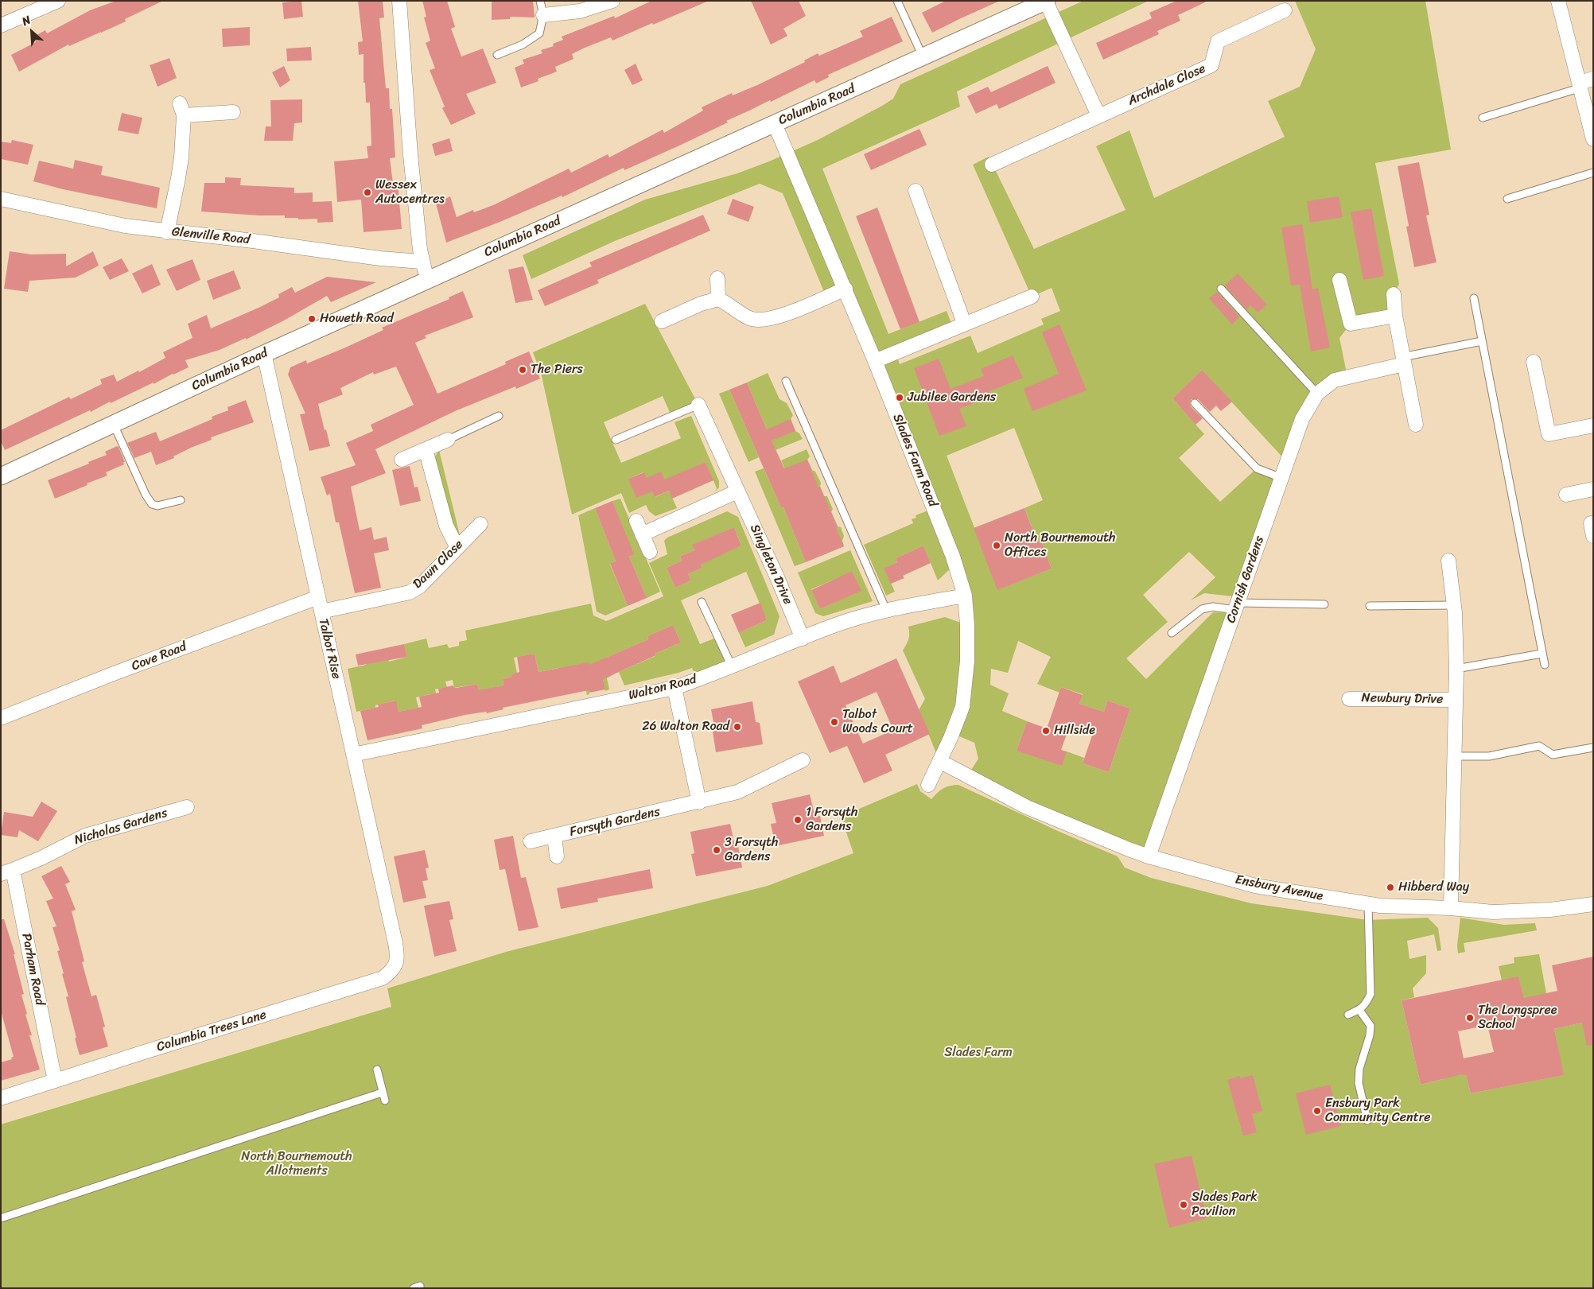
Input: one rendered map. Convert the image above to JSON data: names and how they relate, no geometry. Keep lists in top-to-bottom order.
{
  "streets": {
    "street": [
      "Archdale Close",
      "Columbia Road",
      "Glenville Road",
      "Slades Farm Road",
      "Dawn Close",
      "Singleton Drive",
      "Cornish Gardens",
      "Talbot Rise",
      "Cove Road",
      "Walton Road",
      "Newbury Drive",
      "Forsyth Gardens",
      "Nicholas Gardens",
      "Ensbury Avenue",
      "Parham Road",
      "Columbia Trees Lane"
    ]
  },
  "crossings": [
    ["Columbia Road", "Slades Farm Road"],
    ["Columbia Road", "Talbot Rise"],
    ["Slades Farm Road", "Walton Road"],
    ["Slades Farm Road", "Ensbury Avenue"],
    ["Dawn Close", "Talbot Rise"],
    ["Singleton Drive", "Walton Road"],
    ["Cornish Gardens", "Ensbury Avenue"],
    ["Talbot Rise", "Cove Road"],
    ["Talbot Rise", "Walton Road"],
    ["Talbot Rise", "Columbia Trees Lane"],
    ["Nicholas Gardens", "Parham Road"],
    ["Parham Road", "Columbia Trees Lane"]
  ],
  "parks": ["Slades Farm", "North Bournemouth Allotments"],
  "places": [
    "Wessex Autocentres",
    "Howeth Road",
    "The Piers",
    "Jubilee Gardens",
    "North Bournemouth Offices",
    "Talbot Woods Court",
    "26 Walton Road",
    "Hillside",
    "1 Forsyth Gardens",
    "3 Forsyth Gardens",
    "Hibberd Way",
    "The Longspree School",
    "Ensbury Park Community Centre",
    "Slades Park Pavilion"
  ],
  "north": "top left"
}
